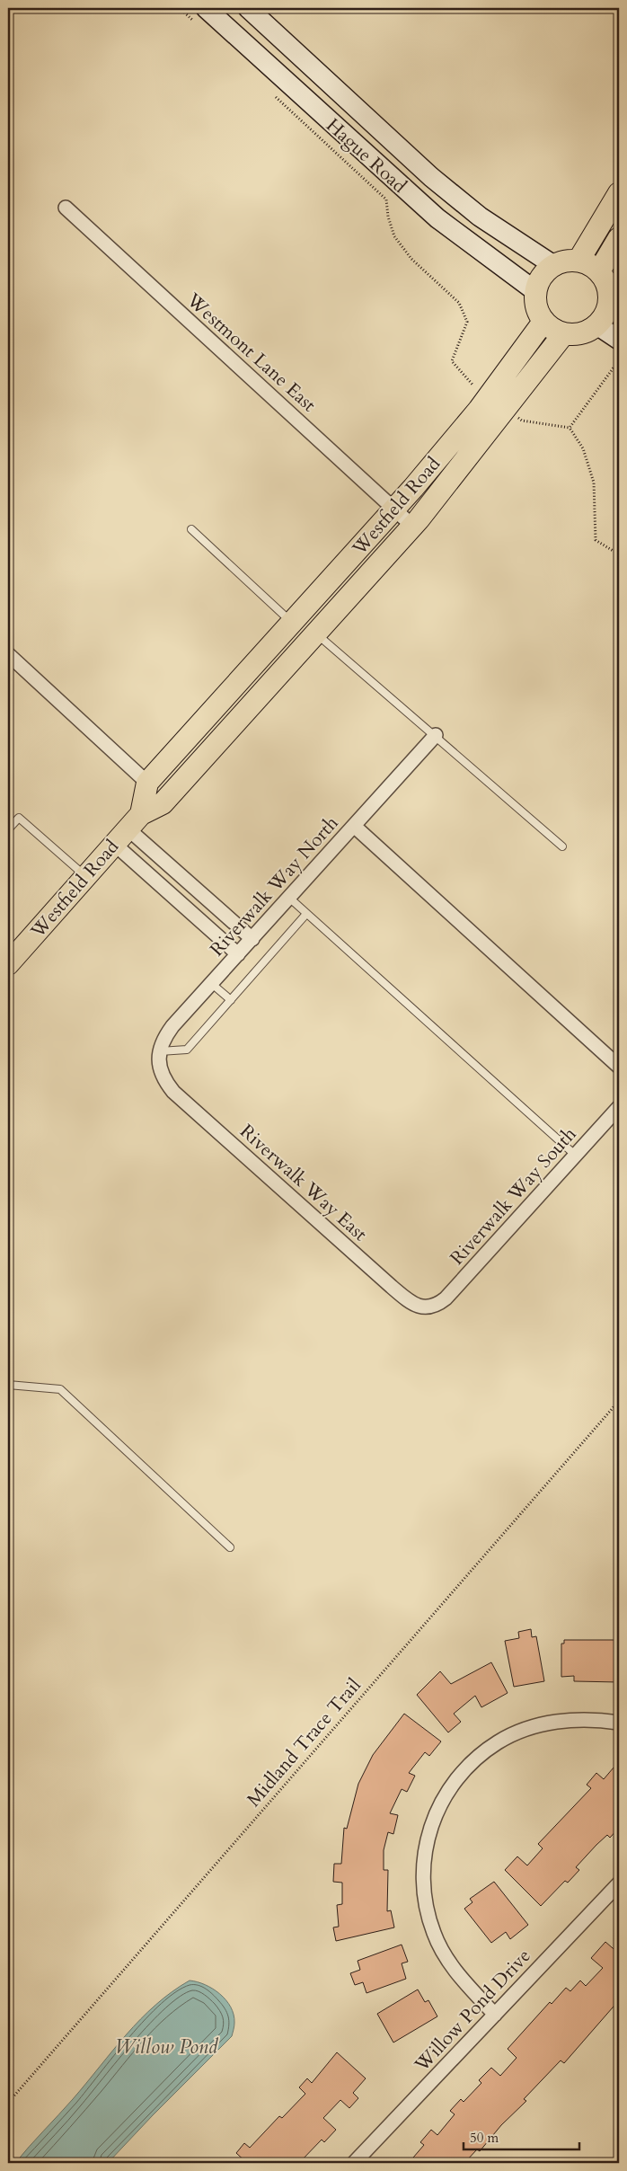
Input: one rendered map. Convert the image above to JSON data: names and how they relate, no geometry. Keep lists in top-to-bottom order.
{
  "streets": {
    "main road": ["Hague Road", "Westfield Road"],
    "street": [
      "Westmont Lane East",
      "Riverwalk Way North",
      "Riverwalk Way East",
      "Riverwalk Way South",
      "Willow Pond Drive"
    ],
    "path": ["Midland Trace Trail"]
  },
  "crossings": [
    ["Hague Road", "Westfield Road"],
    ["Westmont Lane East", "Westfield Road"],
    ["Riverwalk Way North", "Riverwalk Way East"],
    ["Riverwalk Way East", "Riverwalk Way South"]
  ],
  "water": ["Willow Pond"],
  "scale_bar": "50 m"
}
